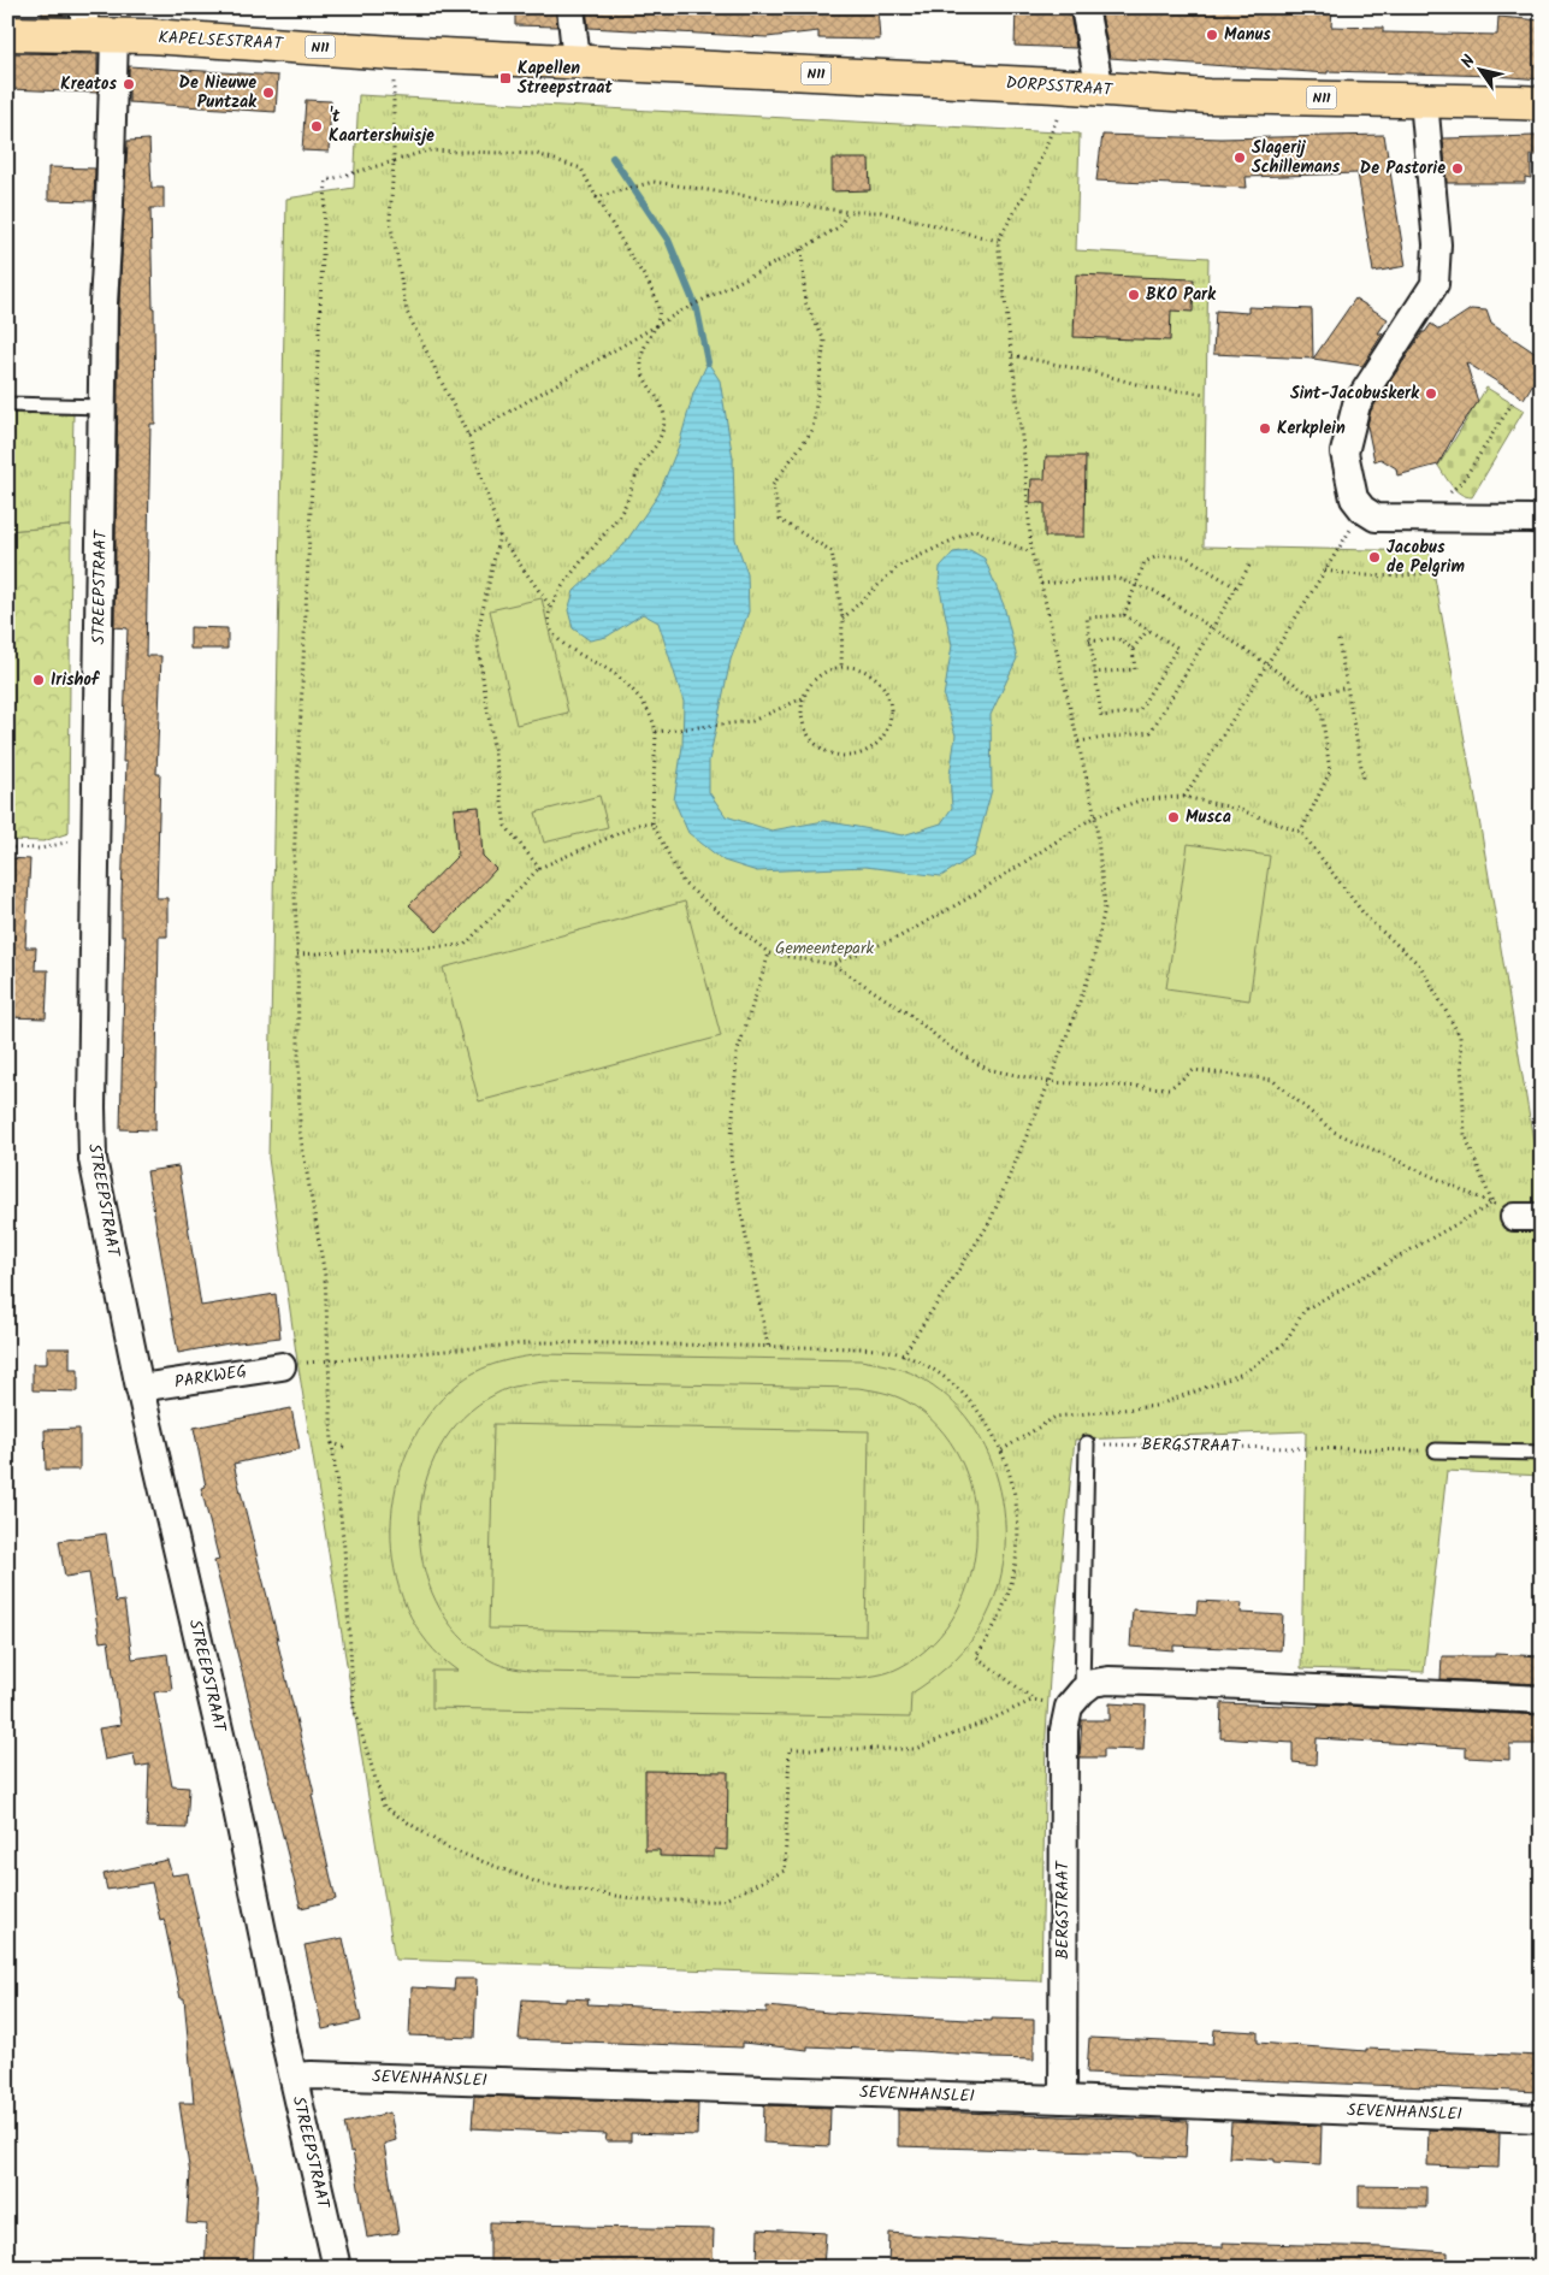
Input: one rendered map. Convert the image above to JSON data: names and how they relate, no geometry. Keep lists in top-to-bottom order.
{
  "streets": {
    "main road": ["KAPELSESTRAAT", "N11", "DORPSSTRAAT"],
    "street": [
      "STREEPSTRAAT",
      "PARKWEG",
      "BERGSTRAAT",
      "SEVENHANSLEI"
    ]
  },
  "crossings": [
    ["KAPELSESTRAAT", "DORPSSTRAAT"],
    ["KAPELSESTRAAT", "STREEPSTRAAT"],
    ["STREEPSTRAAT", "PARKWEG"],
    ["STREEPSTRAAT", "SEVENHANSLEI"],
    ["BERGSTRAAT", "SEVENHANSLEI"]
  ],
  "parks": ["Gemeentepark"],
  "places": {
    "other": [
      "Manus",
      "Kreatos",
      "De Nieuwe Puntzak",
      "'t Kaartershuisje",
      "Slagerij Schillemans",
      "De Pastorie",
      "BKO Park",
      "Sint-Jacobuskerk",
      "Kerkplein",
      "Jacobus de Pelgrim",
      "Irishof",
      "Musca"
    ],
    "transit": ["Kapellen Streepstraat"]
  },
  "north": "top left"
}
